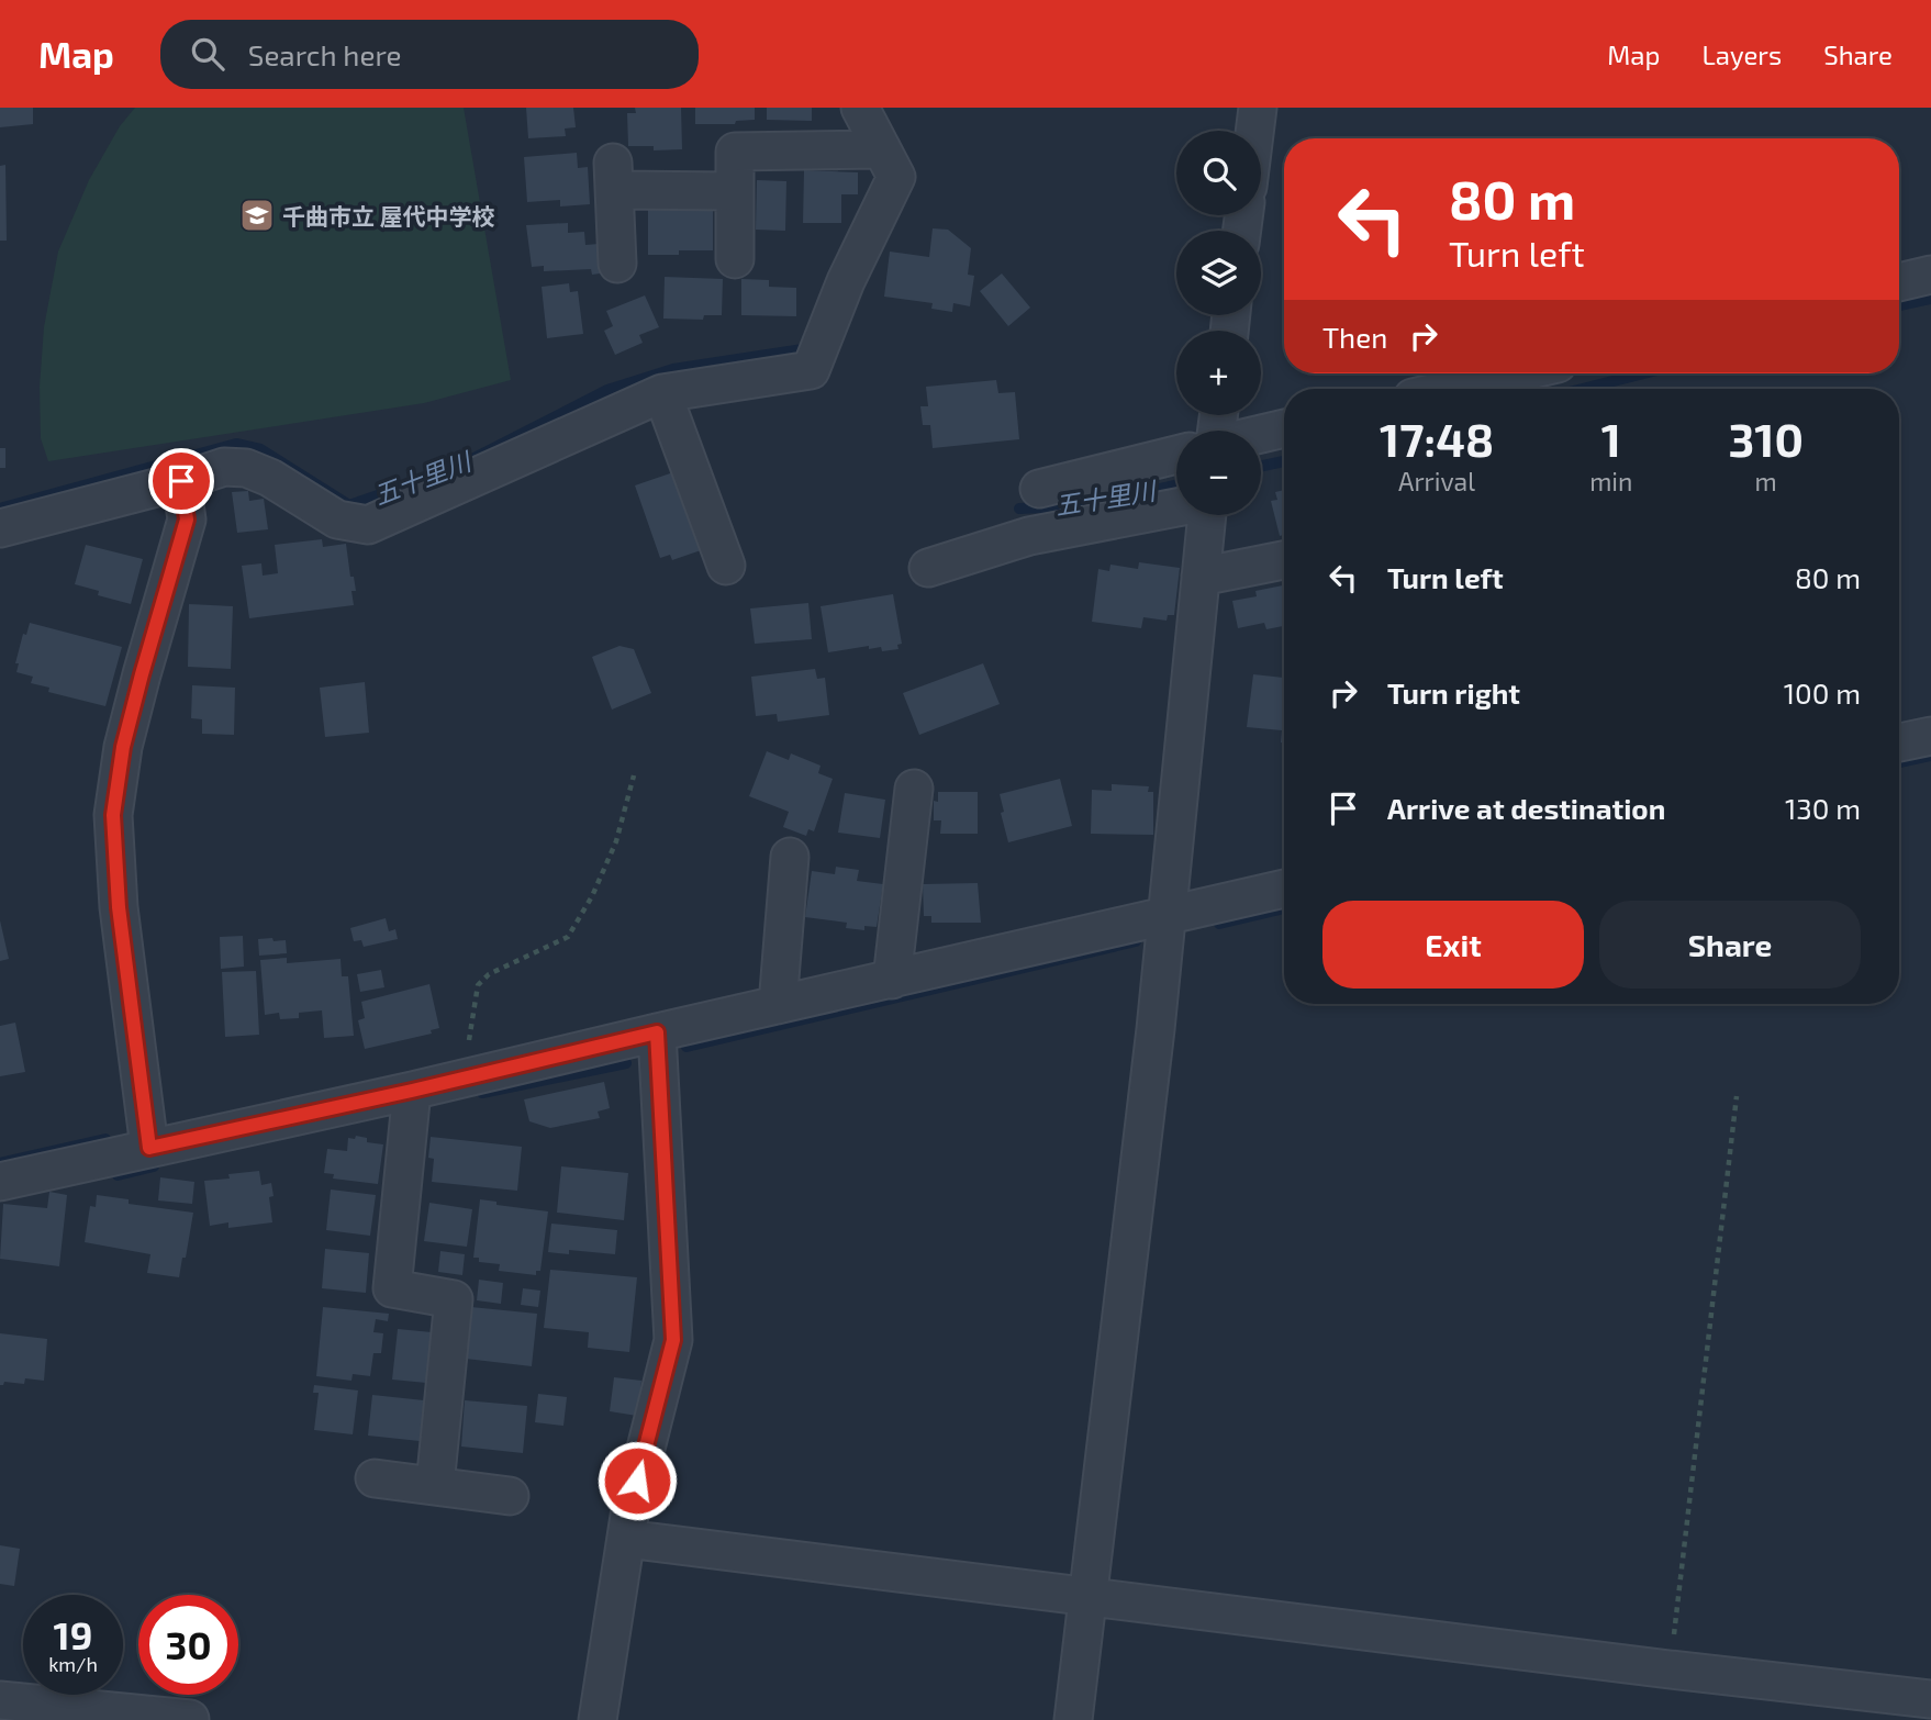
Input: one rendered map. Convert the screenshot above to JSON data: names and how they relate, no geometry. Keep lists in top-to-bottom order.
{
  "water": ["五十里川"],
  "places": {
    "school or university": ["千曲市立 屋代中学校"]
  },
  "page": {
    "header": "Map",
    "search": "Search here",
    "nav": ["Map", "Layers", "Share"],
    "map_buttons": ["+", "−"],
    "turn": ["80 m", "Turn left"],
    "then": "Then",
    "eta": [
      "17:48",
      "Arrival",
      "1",
      "min",
      "310",
      "m"
    ],
    "list": [
      {
        "name": "Turn left",
        "value": "80 m"
      },
      {
        "name": "Turn right",
        "value": "100 m"
      },
      {
        "name": "Arrive at destination",
        "value": "130 m"
      }
    ],
    "buttons": ["Exit", "Share"],
    "speed": "19 km/h",
    "limit": "30"
  }
}
